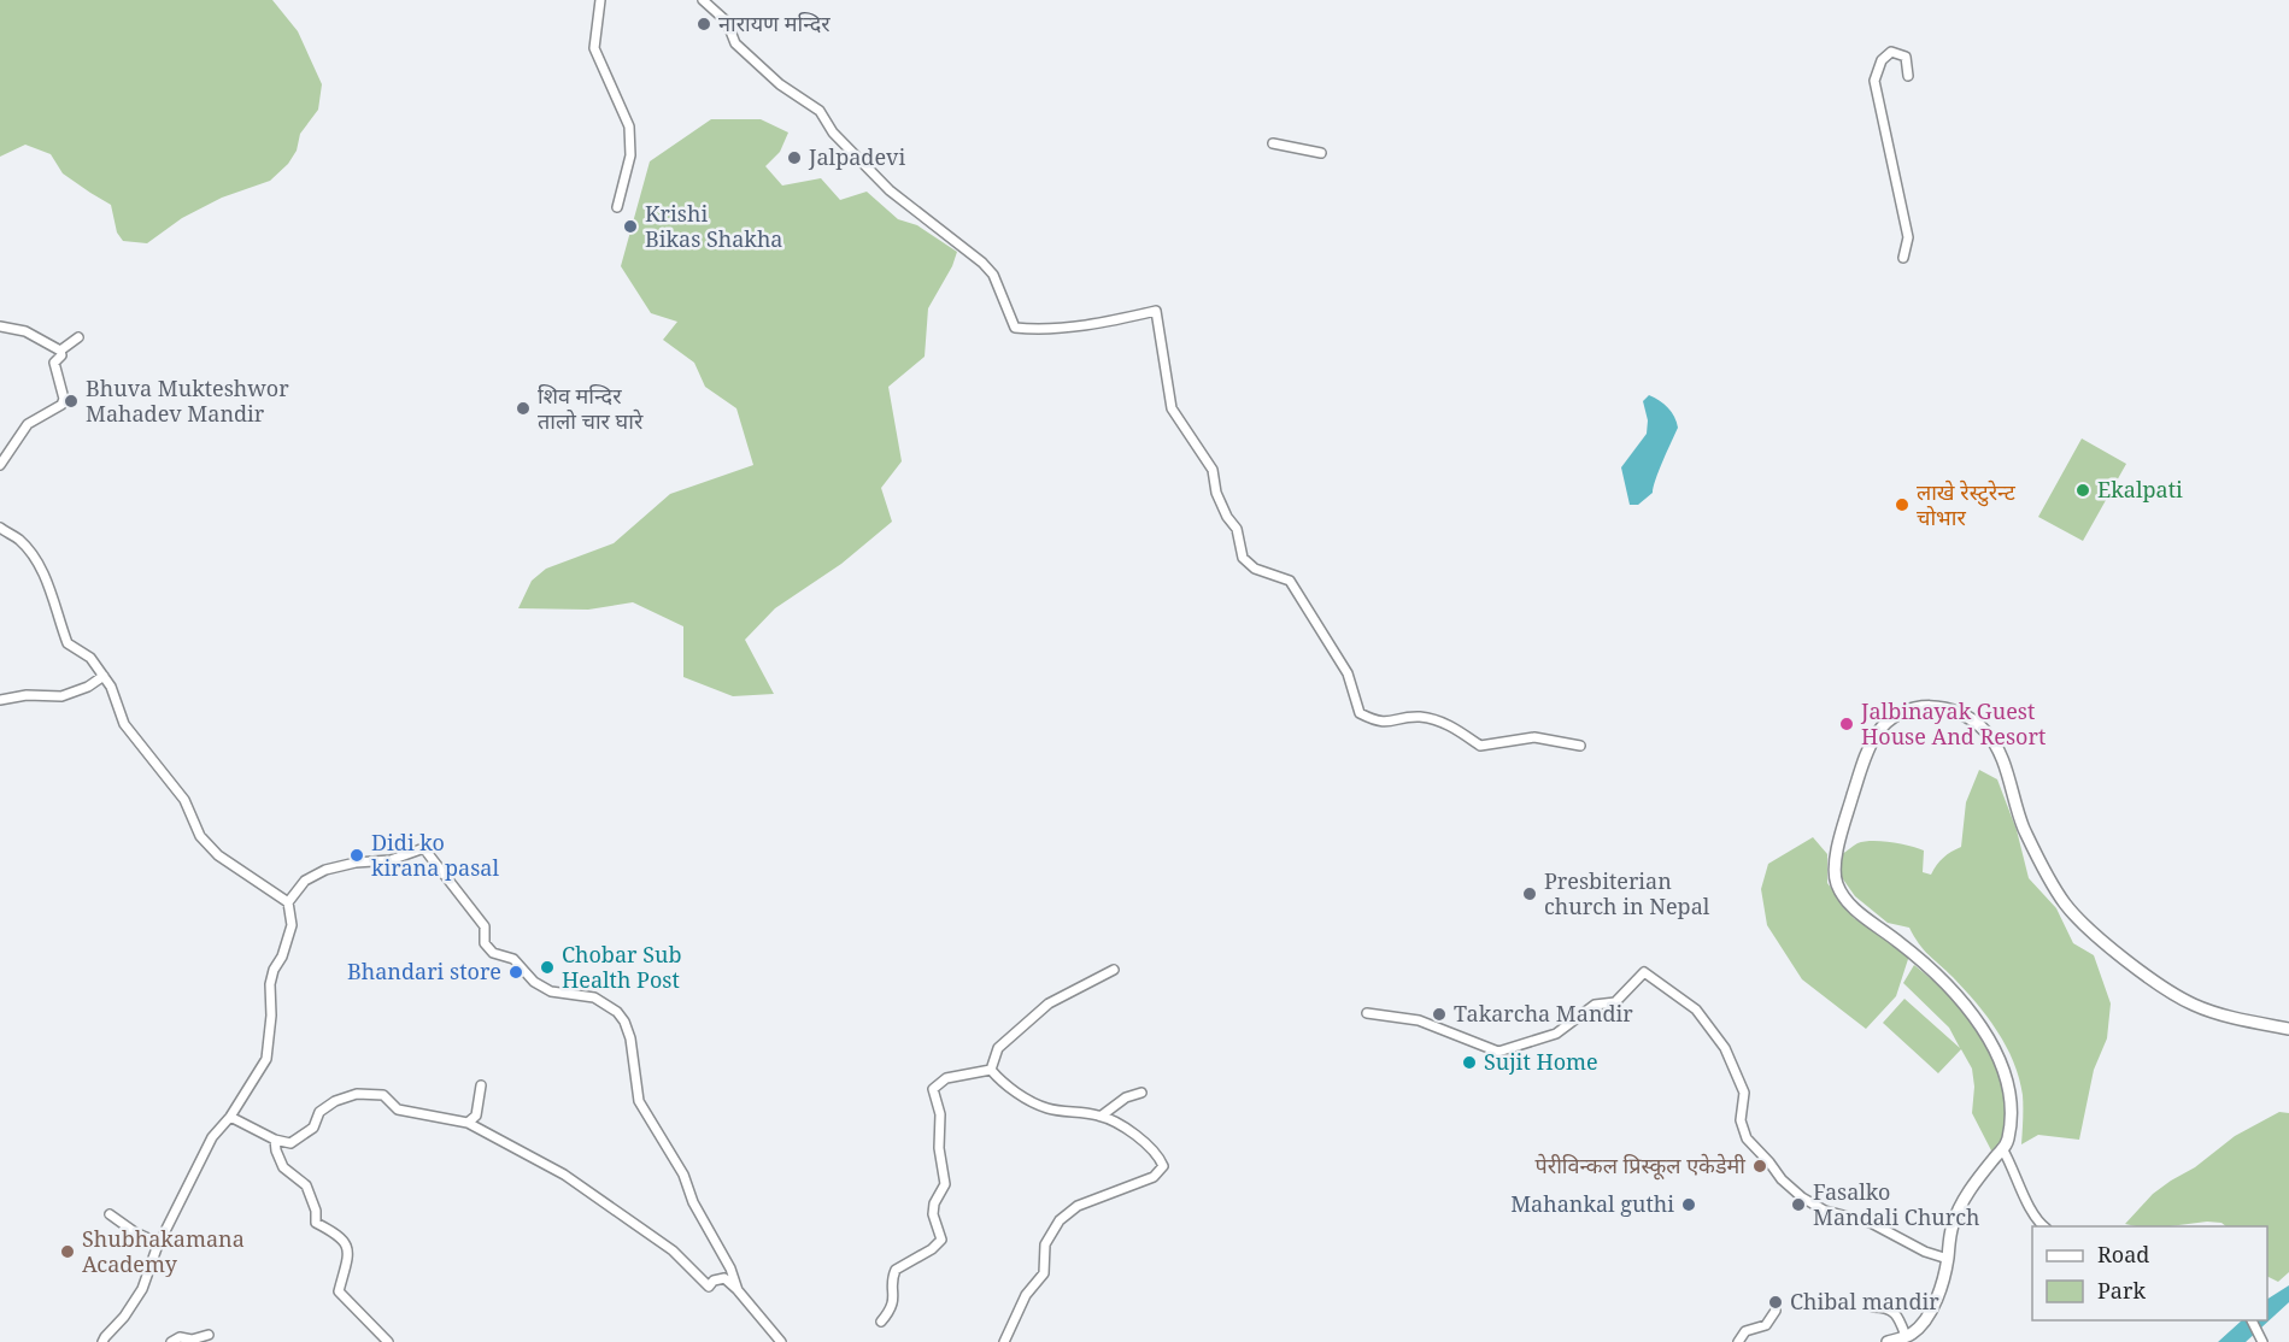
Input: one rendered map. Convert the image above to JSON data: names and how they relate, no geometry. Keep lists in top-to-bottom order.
{
  "places": [
    "नारायण मन्दिर",
    "Jalpadevi",
    "Krishi Bikas Shakha",
    "Bhuva Mukteshwor Mahadev Mandir",
    "शिव मन्दिर तालो चार घारे",
    "Ekalpati",
    "लाखे रेस्टुरेन्ट चोभार",
    "Jalbinayak Guest House And Resort",
    "Didi ko kirana pasal",
    "Presbiterian church in Nepal",
    "Chobar Sub Health Post",
    "Bhandari store",
    "Takarcha Mandir",
    "Sujit Home",
    "पेरीविन्कल प्रिस्कूल एकेडेमी",
    "Mahankal guthi",
    "Fasalko Mandali Church",
    "Shubhakamana Academy",
    "Chibal mandir"
  ],
  "legend": ["Road", "Park"]
}
